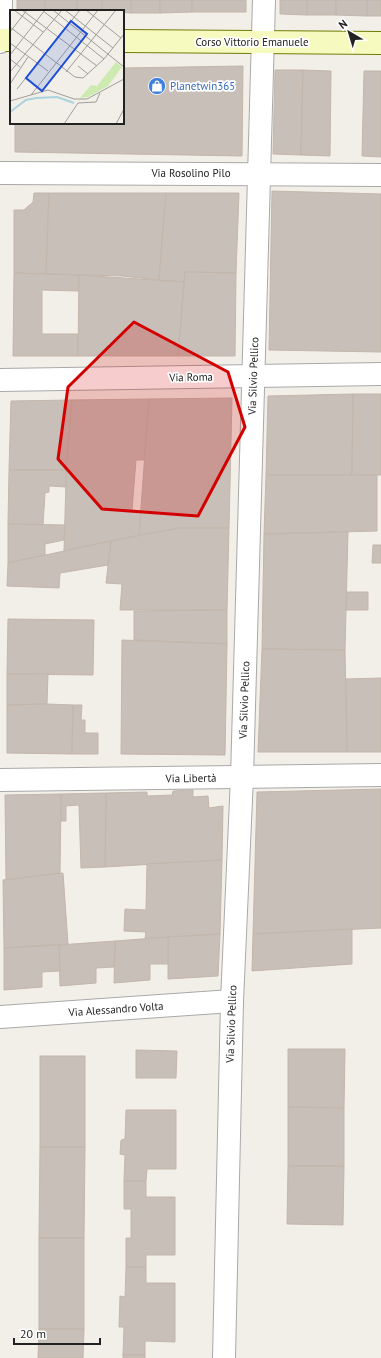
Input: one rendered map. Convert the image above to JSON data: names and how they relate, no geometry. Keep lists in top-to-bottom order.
{
  "streets": {
    "street": [
      "Corso Vittorio Emanuele",
      "Via Rosolino Pilo",
      "Via Silvio Pellico",
      "Via Roma",
      "Via Libertà",
      "Via Alessandro Volta"
    ]
  },
  "crossings": [
    ["Corso Vittorio Emanuele", "Via Silvio Pellico"],
    ["Via Rosolino Pilo", "Via Silvio Pellico"],
    ["Via Silvio Pellico", "Via Roma"],
    ["Via Silvio Pellico", "Via Libertà"],
    ["Via Silvio Pellico", "Via Alessandro Volta"]
  ],
  "places": {
    "shop": ["Planetwin365"]
  },
  "scale_bar": "20 m",
  "north": "top left"
}
